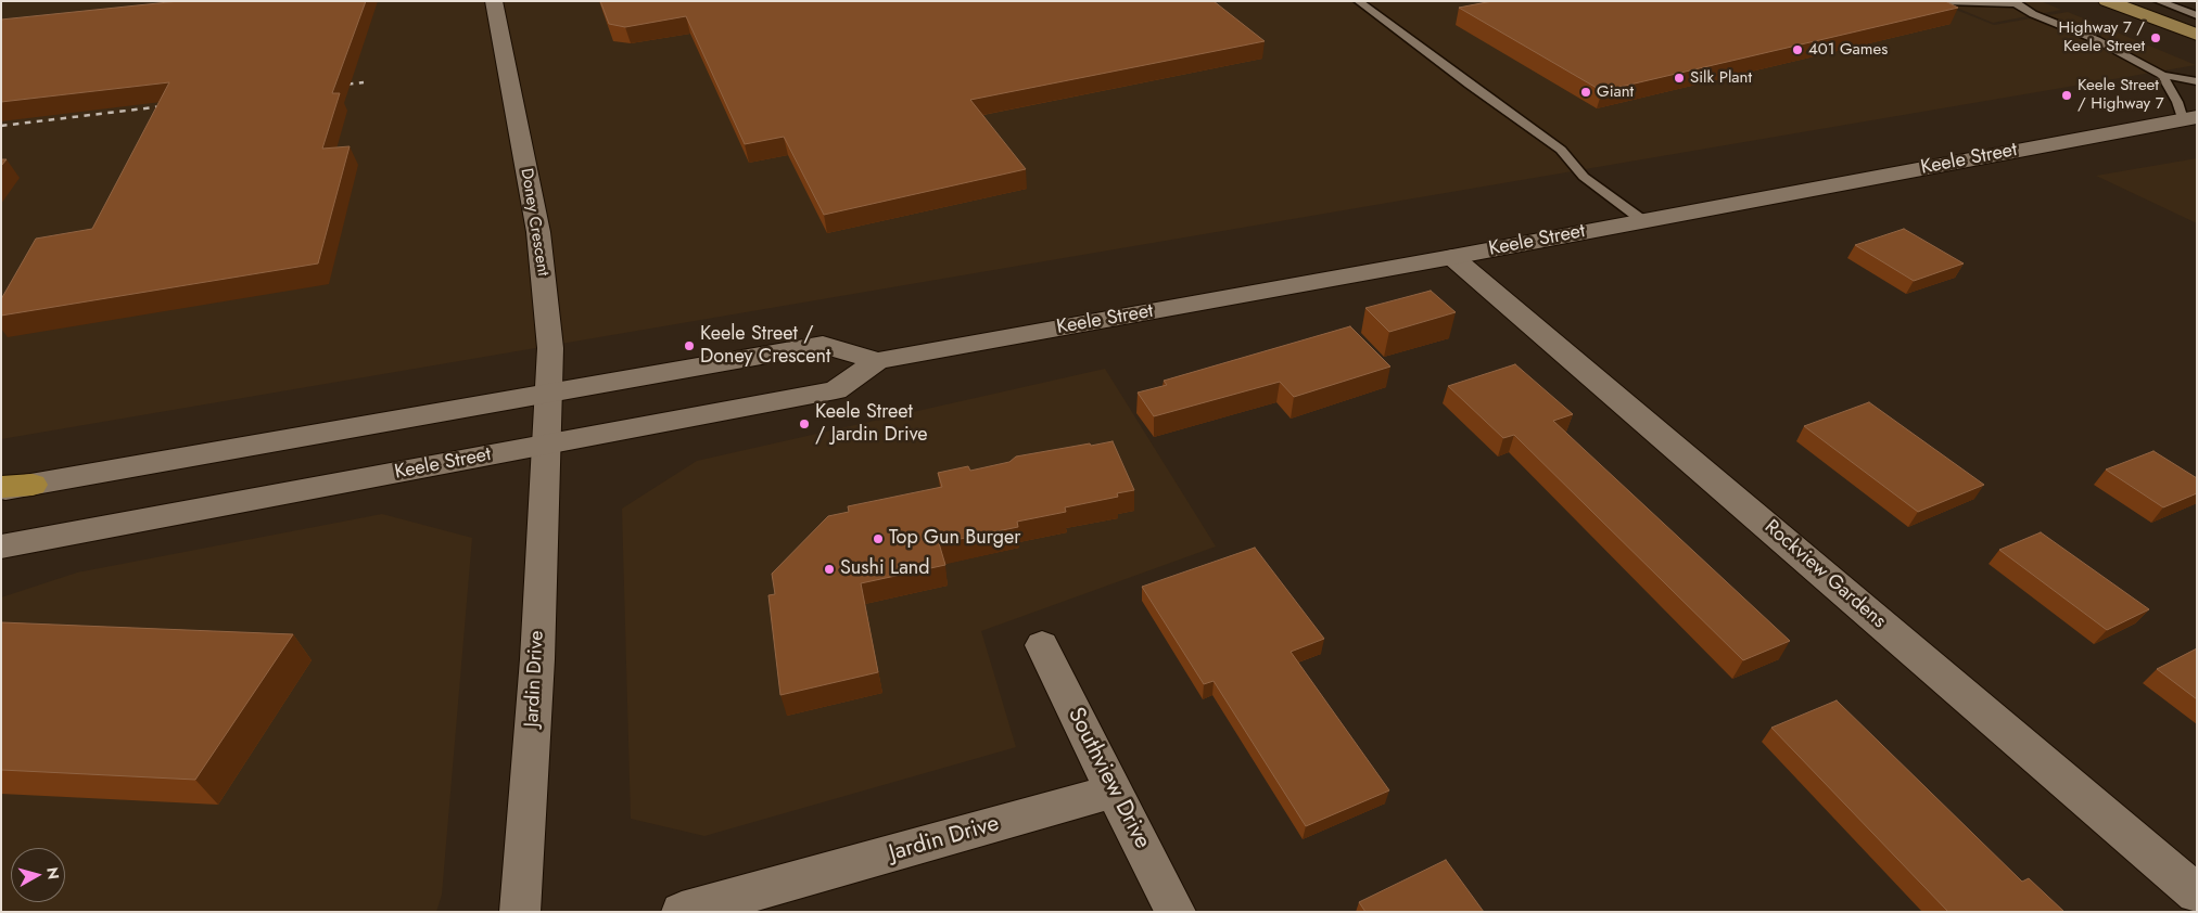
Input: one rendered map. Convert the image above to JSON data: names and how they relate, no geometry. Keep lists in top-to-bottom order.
{
  "streets": {
    "main road": [
      "Keele Street",
      "Doney Crescent",
      "Rockview Gardens",
      "Jardin Drive",
      "Southview Drive"
    ]
  },
  "crossings": [
    ["Keele Street", "Doney Crescent"],
    ["Keele Street", "Rockview Gardens"],
    ["Keele Street", "Jardin Drive"],
    ["Doney Crescent", "Jardin Drive"],
    ["Jardin Drive", "Southview Drive"]
  ],
  "places": [
    "Highway 7 / Keele Street",
    "401 Games",
    "Silk Plant",
    "Giant",
    "Keele Street / Highway 7",
    "Keele Street / Doney Crescent",
    "Keele Street / Jardin Drive",
    "Top Gun Burger",
    "Sushi Land"
  ],
  "north": "right"
}
